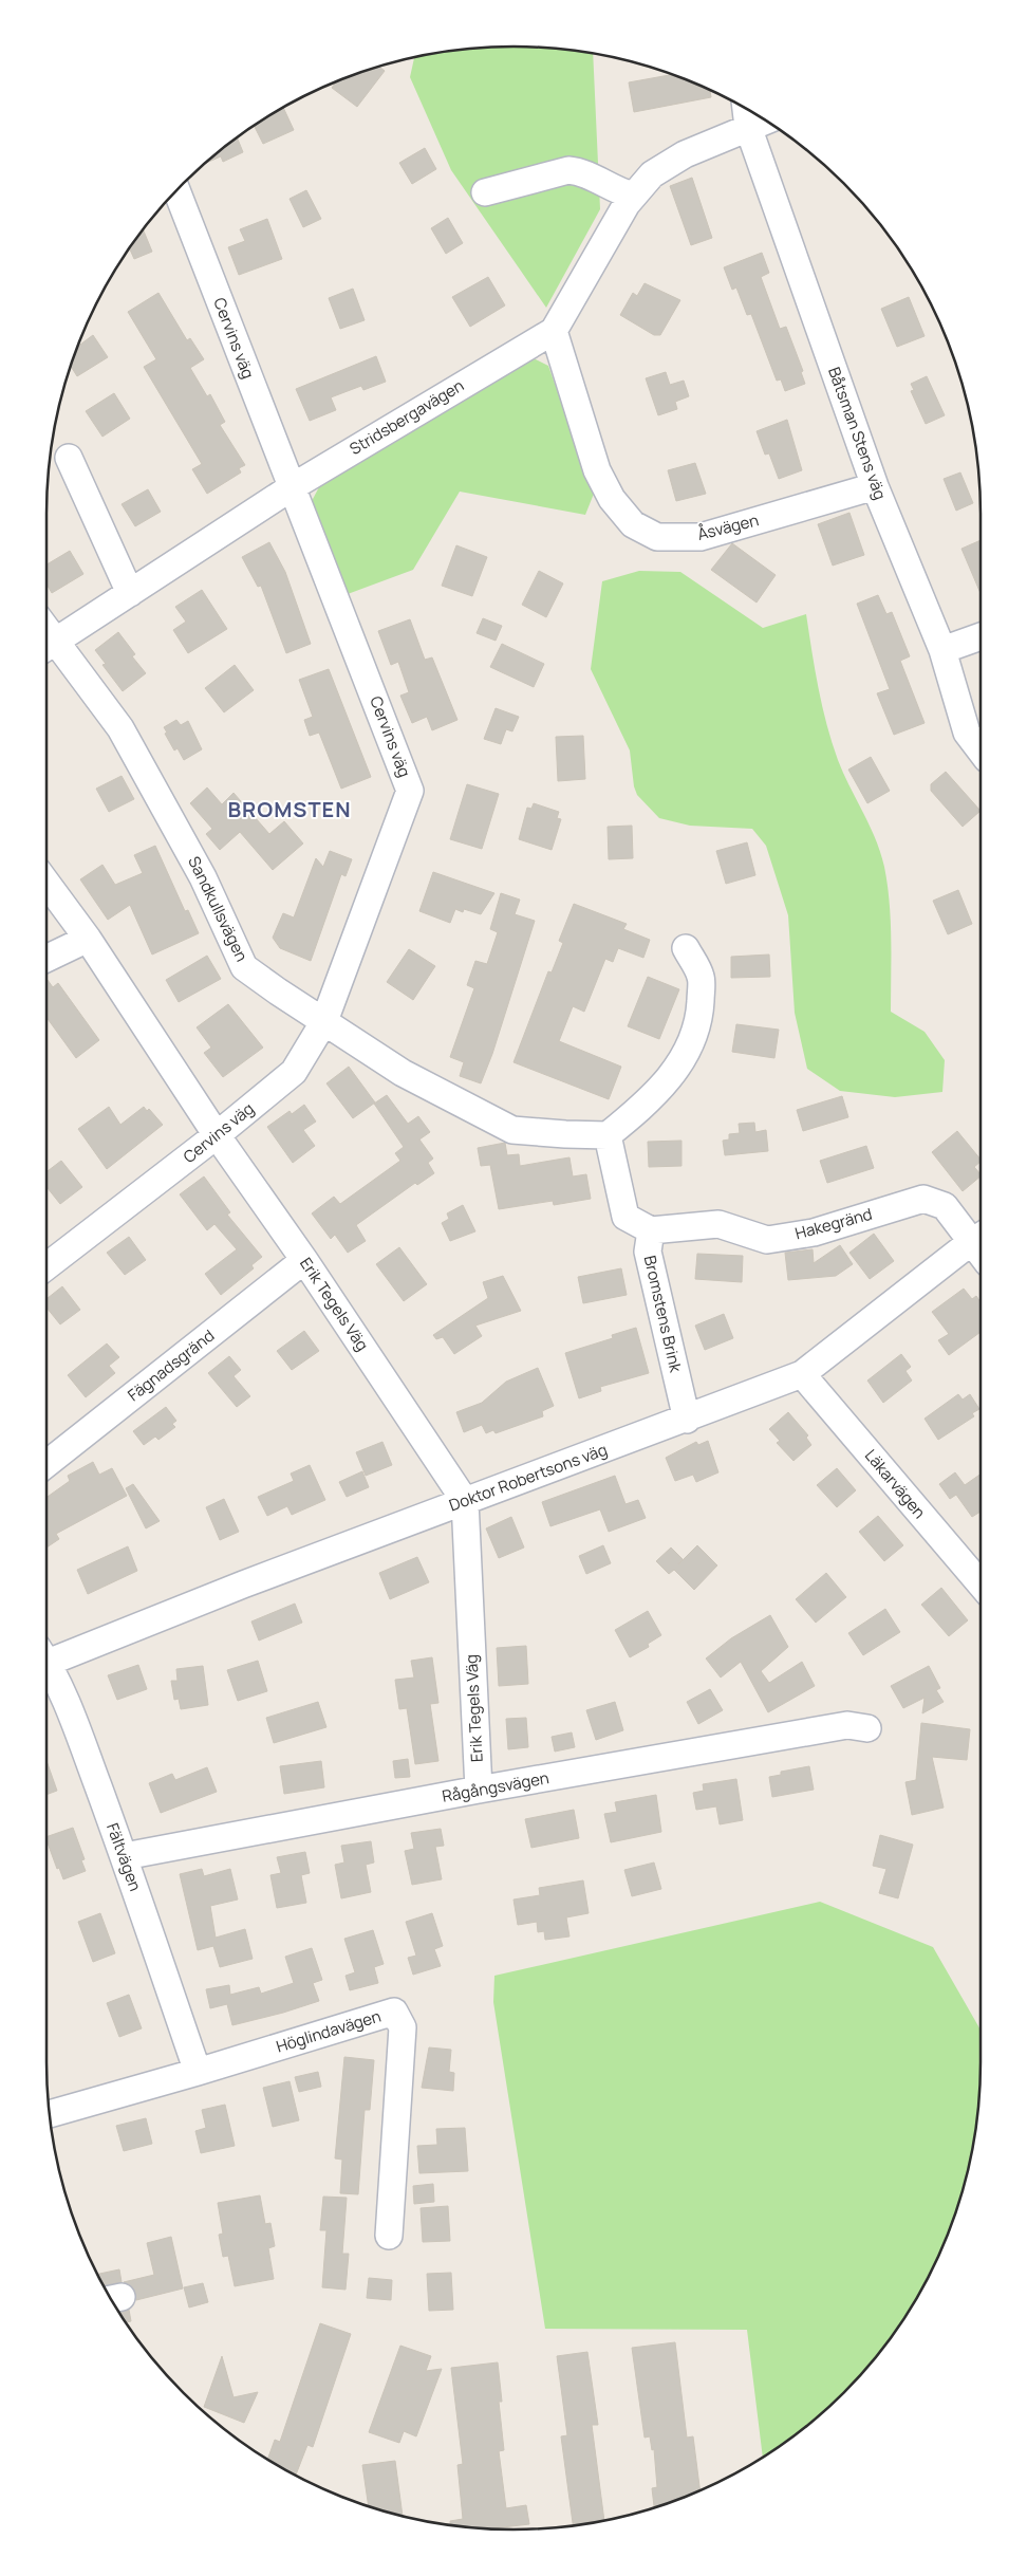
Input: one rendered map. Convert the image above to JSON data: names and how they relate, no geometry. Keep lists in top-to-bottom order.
{
  "streets": {
    "street": [
      "Cervins väg",
      "Stridsbergavägen",
      "Båtsman Stens väg",
      "Åsvägen",
      "Sandkullsvägen",
      "Hakegränd",
      "Erik Tegels Väg",
      "Bromstens Brink",
      "Fägnadsgränd",
      "Doktor Robertsons väg",
      "Läkarvägen",
      "Rågångsvägen",
      "Fältvägen",
      "Höglindavägen"
    ]
  },
  "crossings": [
    ["Cervins väg", "Stridsbergavägen"],
    ["Cervins väg", "Sandkullsvägen"],
    ["Cervins väg", "Erik Tegels Väg"],
    ["Stridsbergavägen", "Båtsman Stens väg"],
    ["Stridsbergavägen", "Åsvägen"],
    ["Stridsbergavägen", "Sandkullsvägen"],
    ["Båtsman Stens väg", "Åsvägen"],
    ["Hakegränd", "Bromstens Brink"],
    ["Hakegränd", "Doktor Robertsons väg"],
    ["Erik Tegels Väg", "Fägnadsgränd"],
    ["Erik Tegels Väg", "Doktor Robertsons väg"],
    ["Erik Tegels Väg", "Rågångsvägen"],
    ["Bromstens Brink", "Doktor Robertsons väg"],
    ["Doktor Robertsons väg", "Läkarvägen"],
    ["Rågångsvägen", "Fältvägen"],
    ["Fältvägen", "Höglindavägen"]
  ],
  "districts": ["BROMSTEN"]
}
